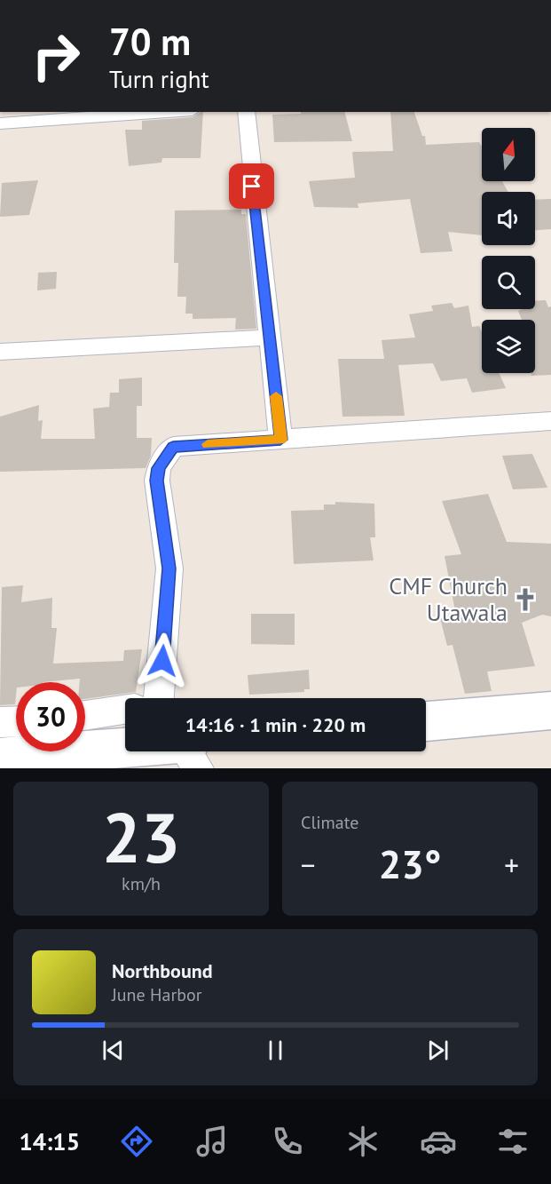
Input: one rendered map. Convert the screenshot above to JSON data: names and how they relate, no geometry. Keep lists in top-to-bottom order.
{
  "places": {
    "church": ["CMF Church Utawala"]
  },
  "north": "top",
  "page": {
    "turn": ["70 m", "Turn right"],
    "limit": "30",
    "trip": "14:16 · 1 min · 220 m",
    "tile": [
      ["23", "km/h"],
      "Climate"
    ],
    "heat": ["−", "23°", "+"],
    "song": ["Northbound", "June Harbor"],
    "tabs": "14:15"
  }
}
